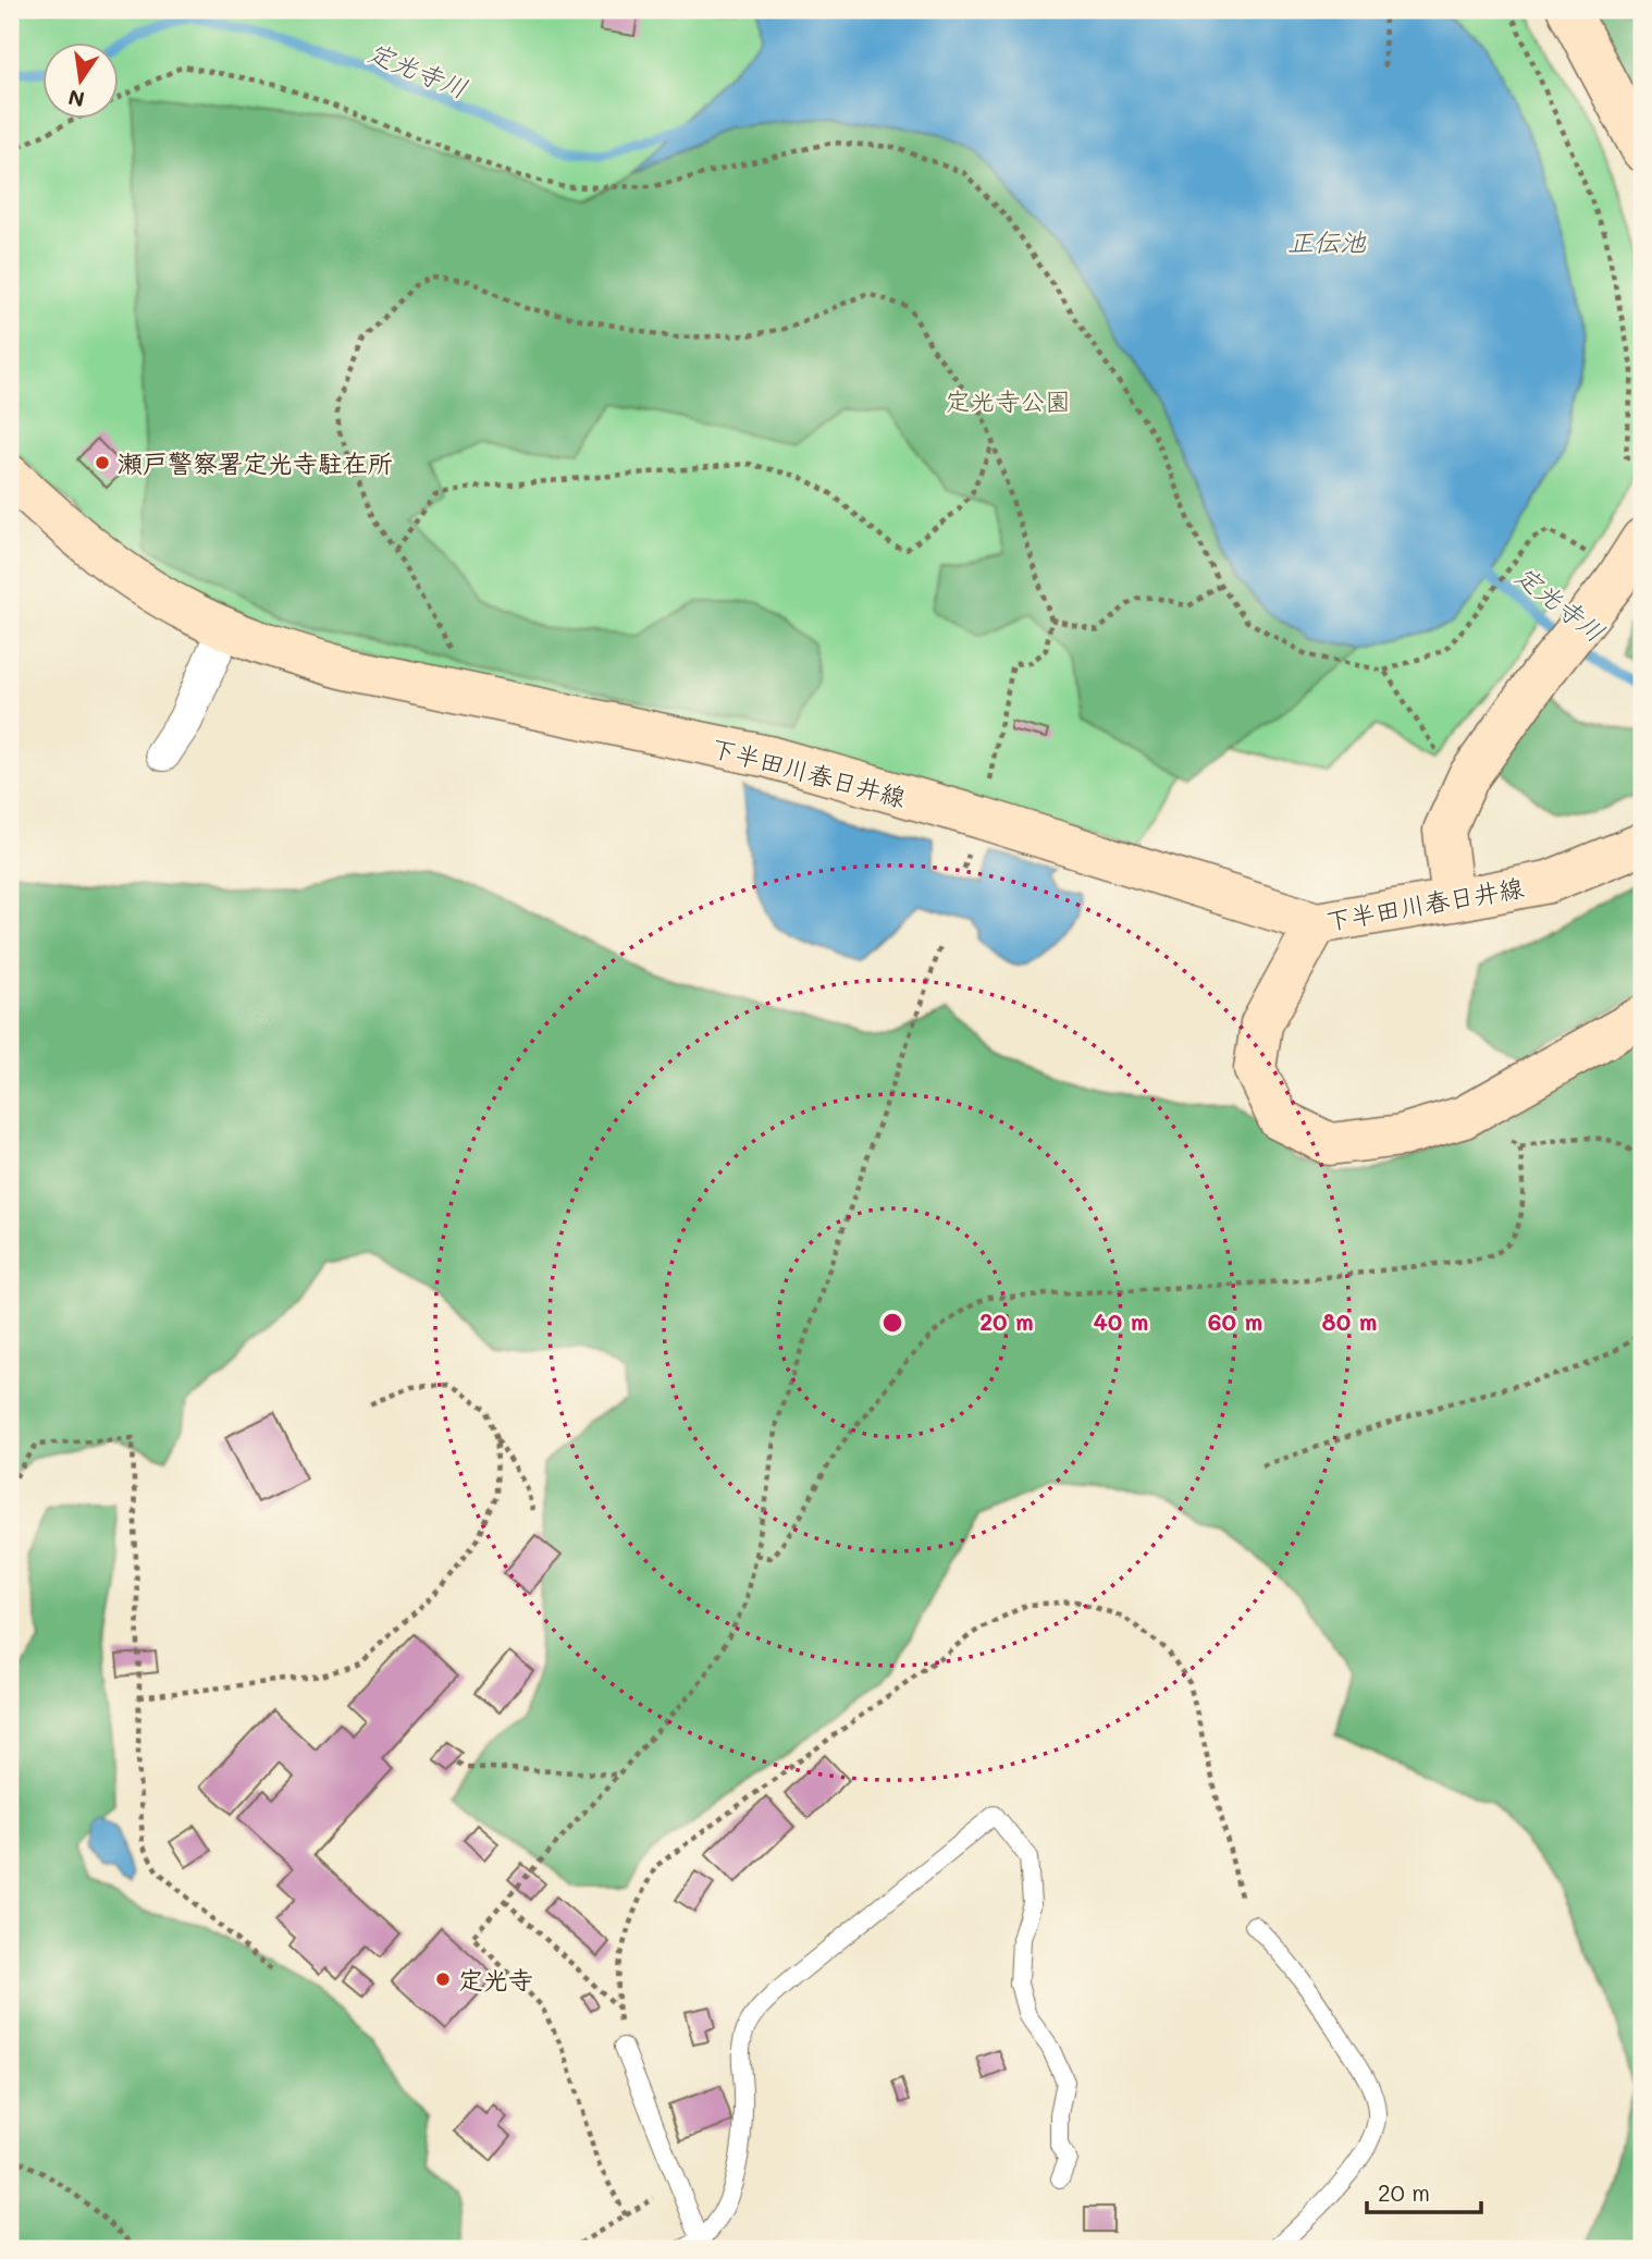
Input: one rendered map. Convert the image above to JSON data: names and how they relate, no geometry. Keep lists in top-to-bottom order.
{
  "streets": {
    "main road": ["下半田川春日井線"]
  },
  "water": ["定光寺川", "正伝池"],
  "parks": ["定光寺公園"],
  "places": ["瀬戸警察署定光寺駐在所", "定光寺"],
  "scale_bar": "20 m",
  "north": "bottom",
  "rings": [
    "20 m",
    "40 m",
    "60 m",
    "80 m"
  ]
}
